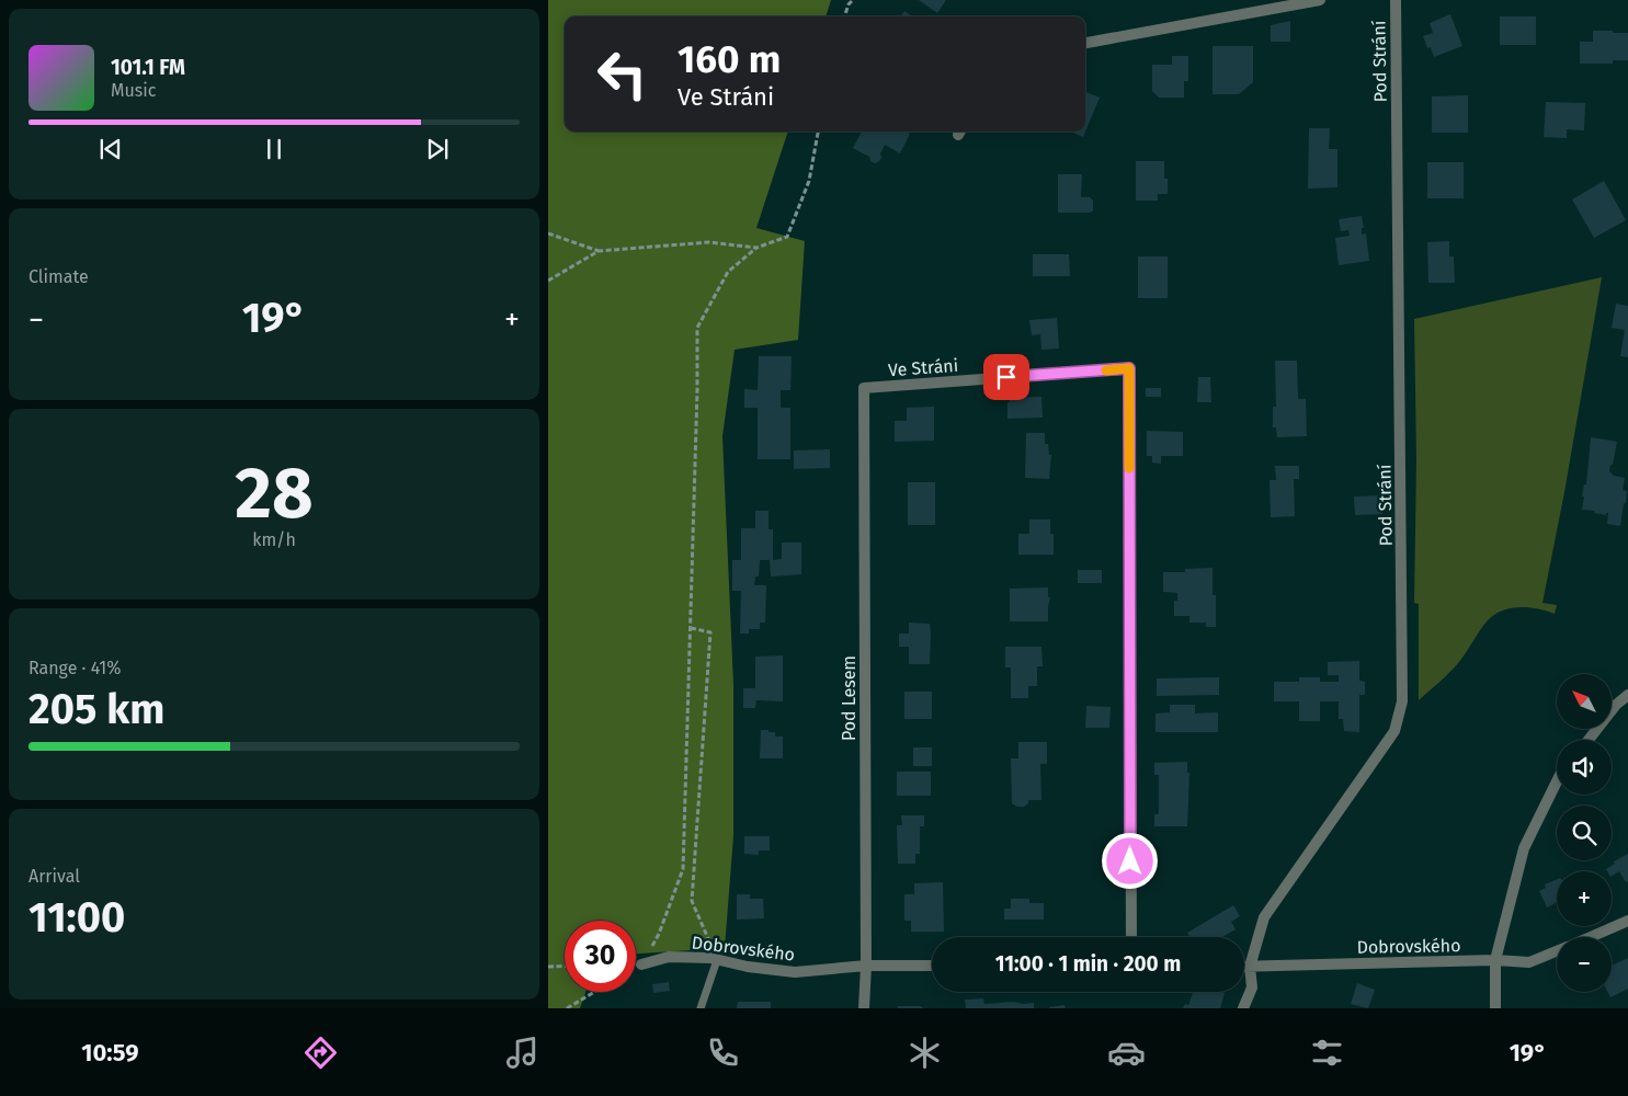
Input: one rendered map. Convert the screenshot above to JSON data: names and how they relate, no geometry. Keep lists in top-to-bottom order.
{
  "streets": {
    "street": [
      "Pod Strání",
      "Ve Stráni",
      "Pod Lesem",
      "Dobrovského"
    ]
  },
  "crossings": [
    ["Pod Strání", "Dobrovského"],
    ["Ve Stráni", "Pod Lesem"],
    ["Pod Lesem", "Dobrovského"]
  ],
  "north": "top left",
  "page": {
    "turn": ["160 m", "Ve Stráni"],
    "song": ["101.1 FM", "Music"],
    "tile": [
      "Climate",
      ["28", "km/h"],
      ["Range · 41%", "205 km"],
      ["Arrival", "11:00"]
    ],
    "heat": ["−", "19°", "+"],
    "map_buttons": ["+", "−"],
    "limit": "30",
    "trip": "11:00 · 1 min · 200 m",
    "tabs": ["10:59", "19°"]
  }
}
